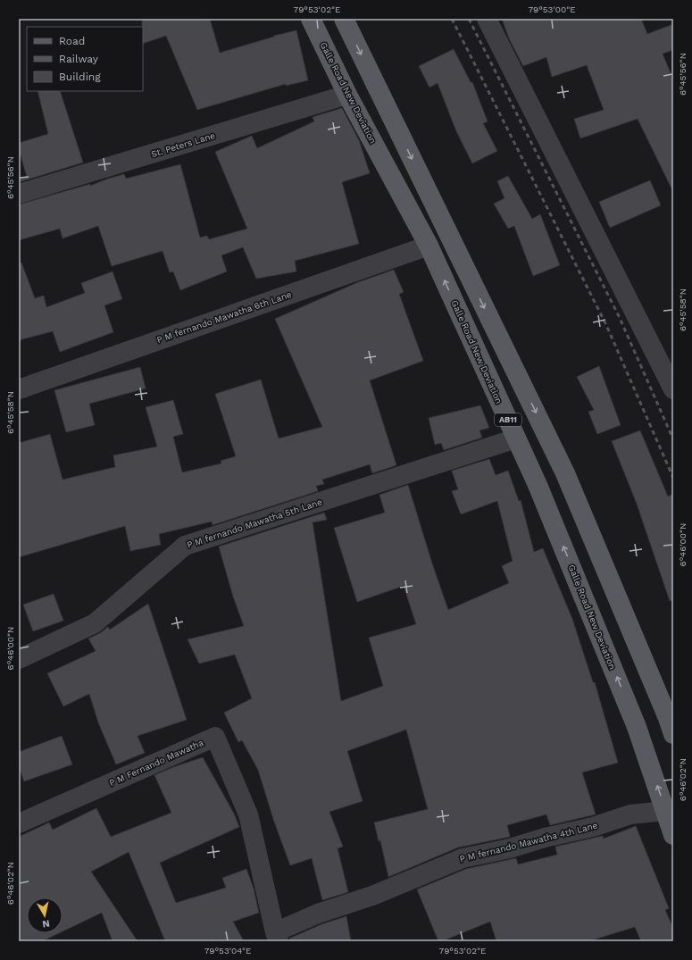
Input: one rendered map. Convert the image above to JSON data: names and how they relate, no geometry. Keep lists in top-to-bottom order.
{
  "streets": {
    "main road": ["Galle Road New Deviation", "AB11"],
    "street": [
      "St. Peters Lane",
      "P M fernando Mawatha 6th Lane",
      "P M fernando Mawatha 5th Lane",
      "P M Fernando Mawatha",
      "P M fernando Mawatha 4th Lane"
    ]
  },
  "crossings": [
    ["Galle Road New Deviation", "St. Peters Lane"],
    ["Galle Road New Deviation", "P M fernando Mawatha 6th Lane"],
    ["Galle Road New Deviation", "P M fernando Mawatha 5th Lane"],
    ["Galle Road New Deviation", "P M fernando Mawatha 4th Lane"],
    ["P M Fernando Mawatha", "P M fernando Mawatha 4th Lane"]
  ],
  "legend": ["Road", "Railway", "Building"],
  "north": "bottom",
  "coordinates": [
    "79°53'02\"E",
    "79°53'00\"E",
    "6°45'56\"N",
    "6°45'58\"N",
    "6°46'00\"N",
    "6°46'02\"N",
    "79°53'04\"E"
  ]
}
